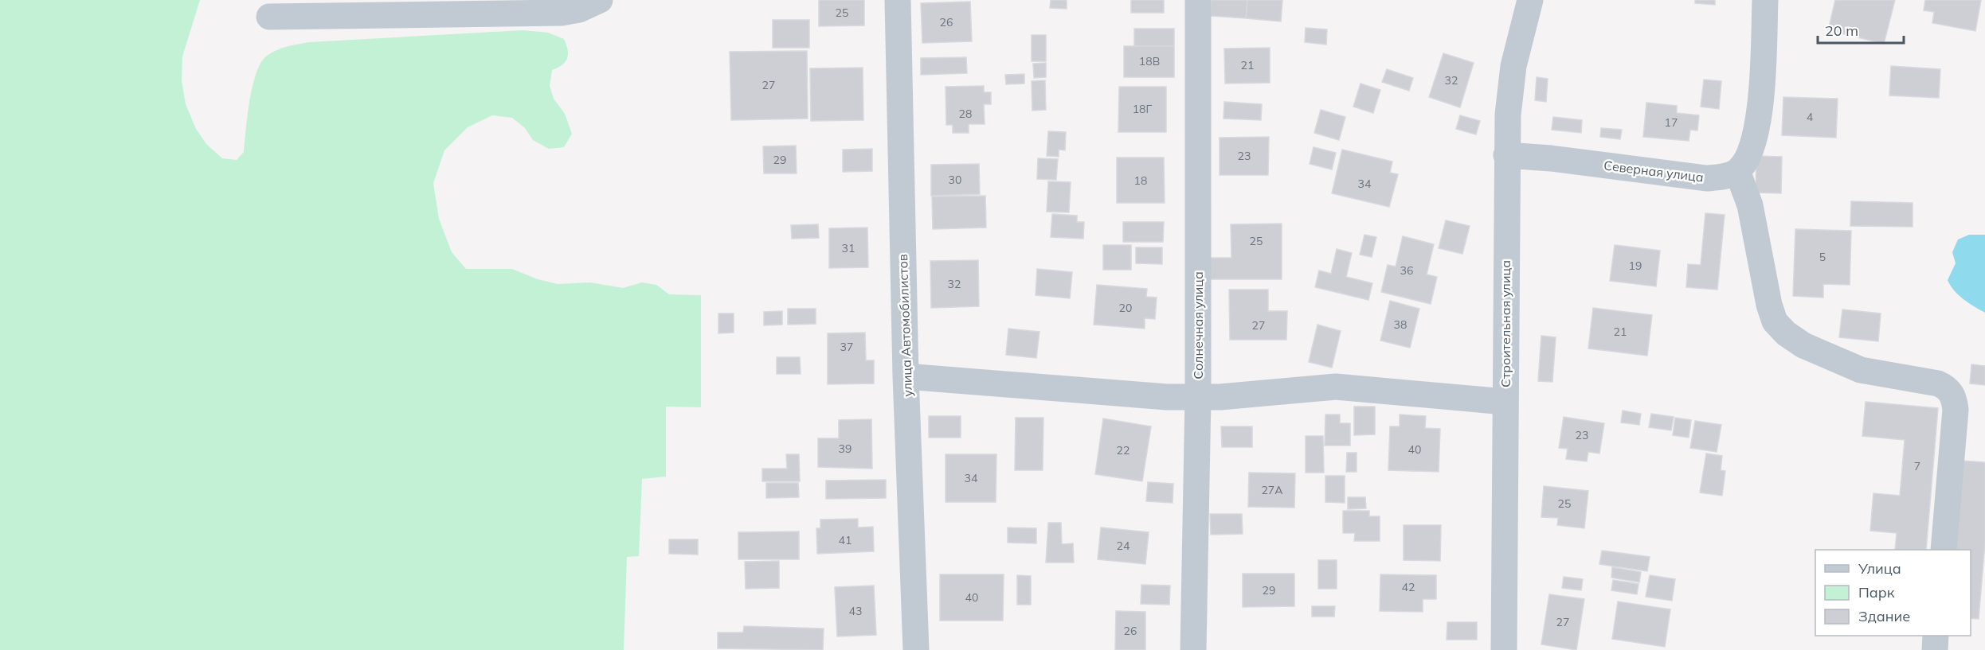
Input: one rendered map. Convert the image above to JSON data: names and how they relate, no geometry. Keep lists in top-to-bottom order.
{
  "streets": {
    "street": [
      "Северная улица",
      "Строительная улица",
      "улица Автомобилистов",
      "Солнечная улица"
    ]
  },
  "crossings": [
    ["Северная улица", "Строительная улица"]
  ],
  "house_numbers": [
    "25",
    "26",
    "18В",
    "21",
    "32",
    "27",
    "18Г",
    "28",
    "4",
    "17",
    "23",
    "29",
    "30",
    "18",
    "34",
    "25",
    "31",
    "5",
    "19",
    "36",
    "32",
    "20",
    "38",
    "27",
    "21",
    "37",
    "23",
    "39",
    "40",
    "22",
    "7",
    "34",
    "27А",
    "25",
    "41",
    "24",
    "42",
    "29",
    "40",
    "43",
    "27",
    "26"
  ],
  "legend": ["Улица", "Парк", "Здание"],
  "scale_bar": "20 m"
}
